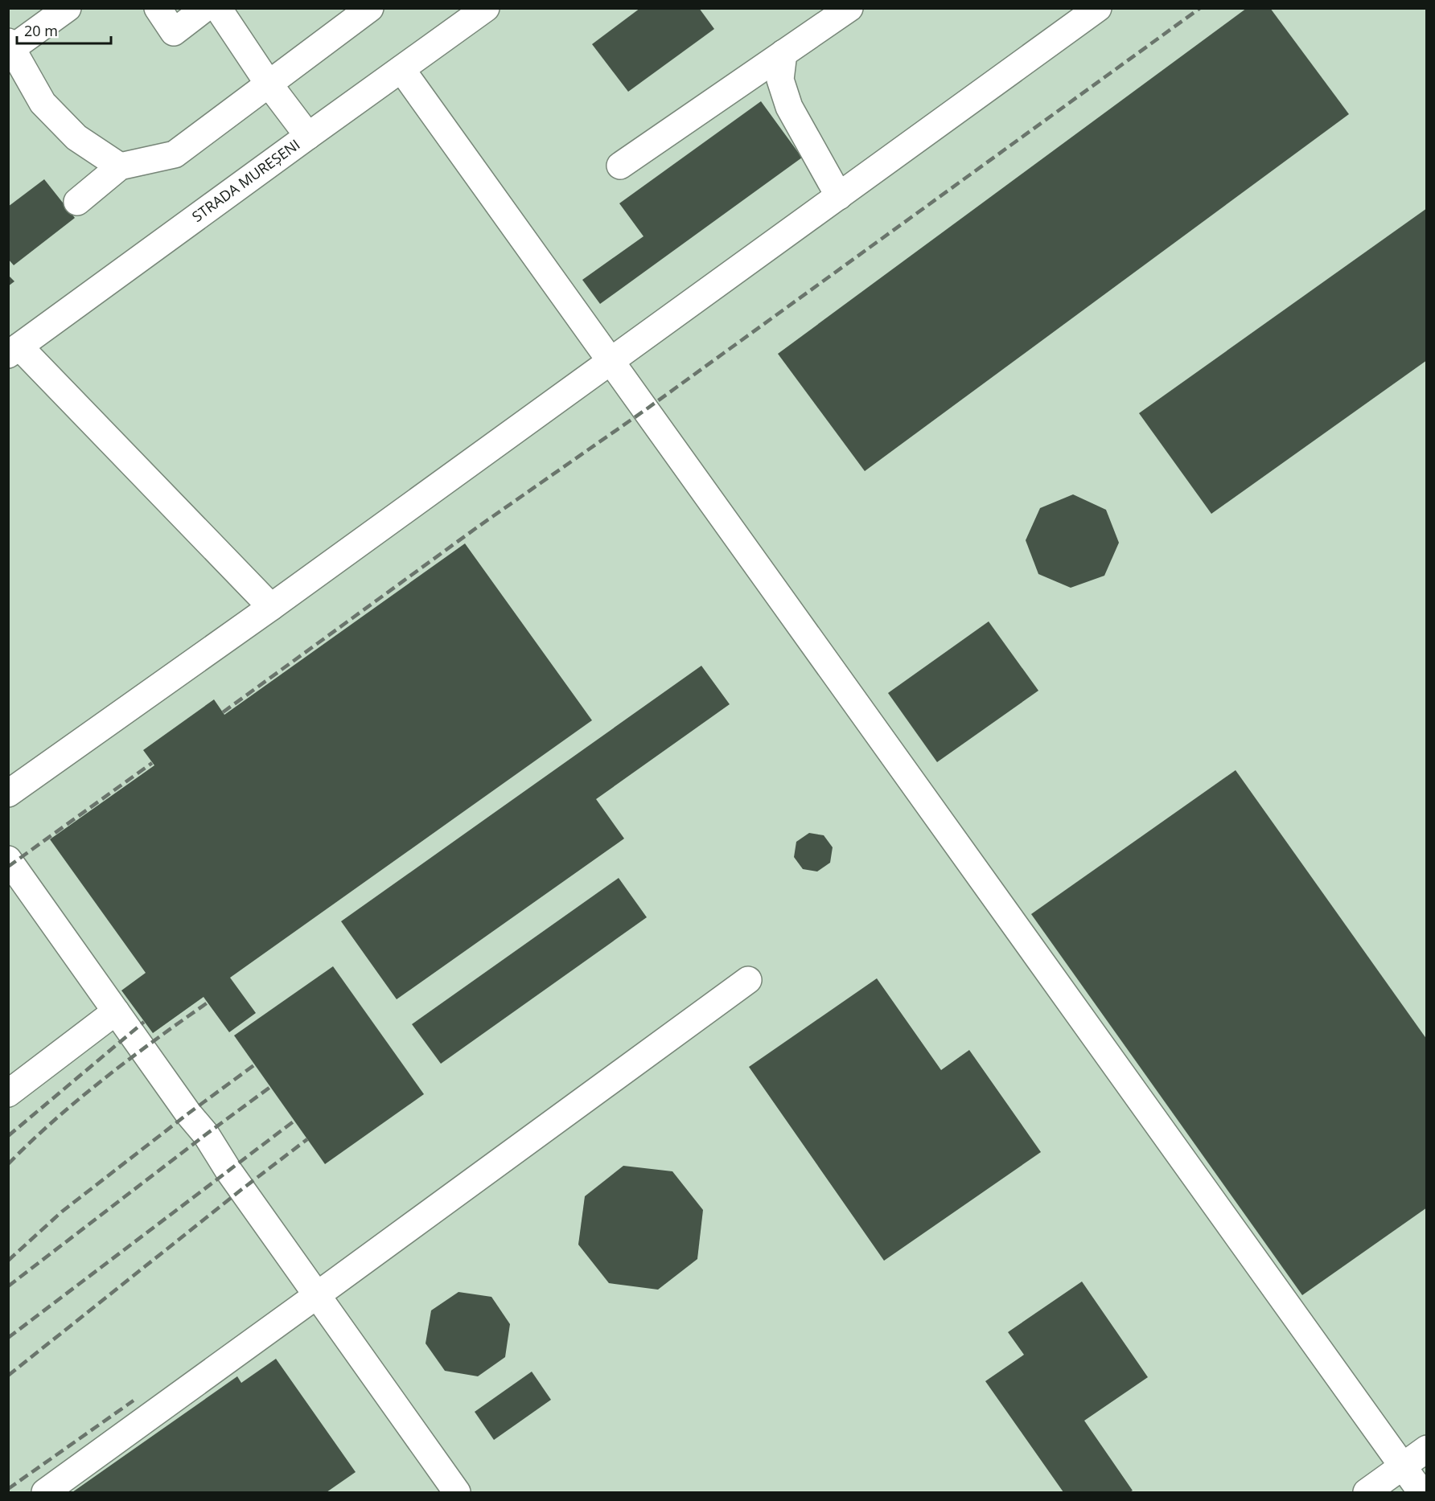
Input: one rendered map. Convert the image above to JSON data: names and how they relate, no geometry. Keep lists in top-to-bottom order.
{
  "streets": {
    "street": ["STRADA MUREȘENI"]
  },
  "scale_bar": "20 m"
}
